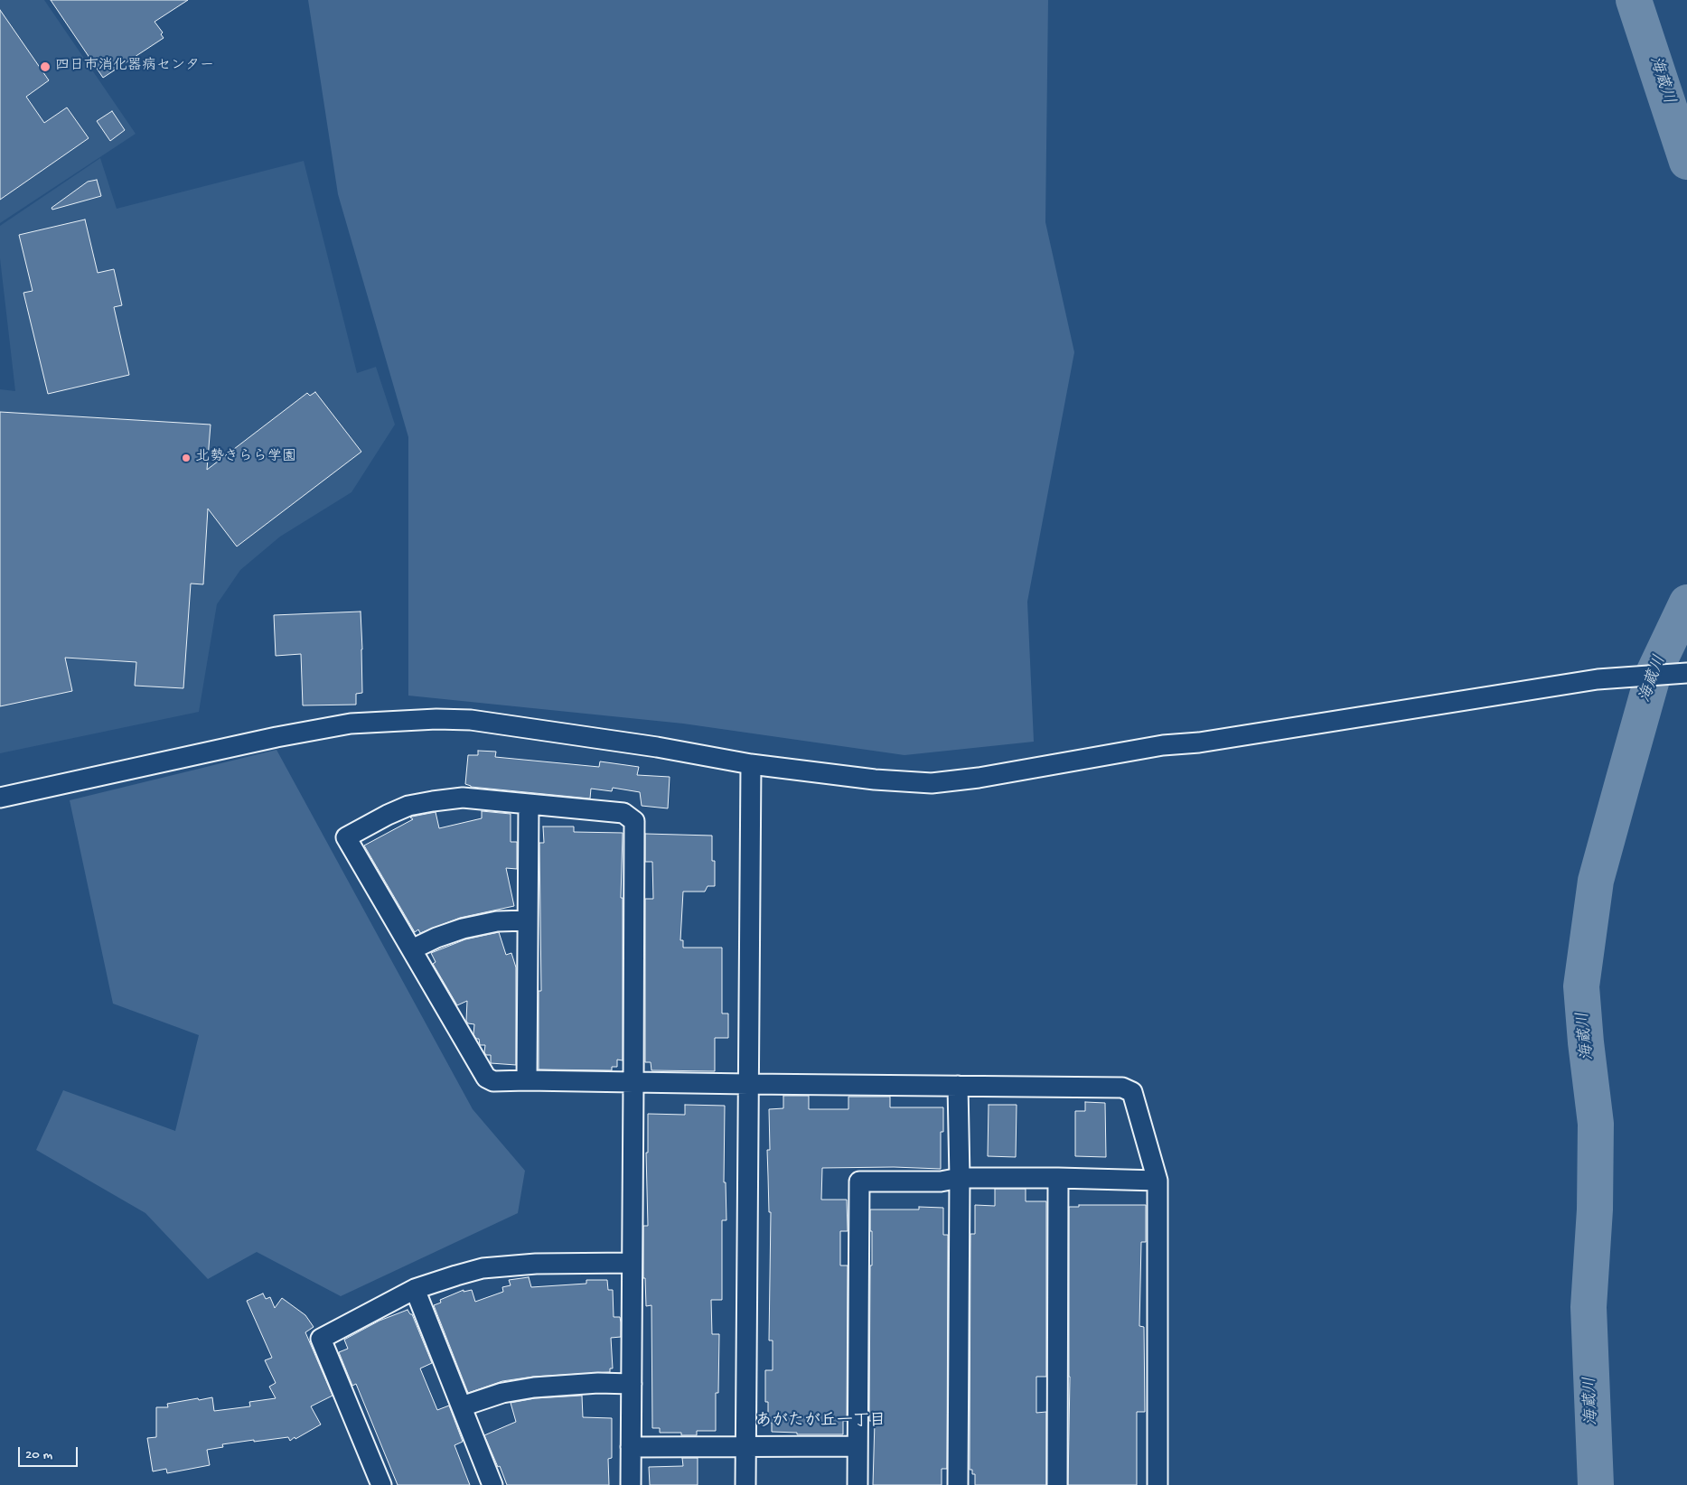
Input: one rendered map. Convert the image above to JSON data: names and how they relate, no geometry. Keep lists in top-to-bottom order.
{
  "districts": ["あがたが丘一丁目"],
  "water": ["海蔵川"],
  "places": ["四日市消化器病センター", "北勢きらら学園"],
  "scale_bar": "20 m"
}
